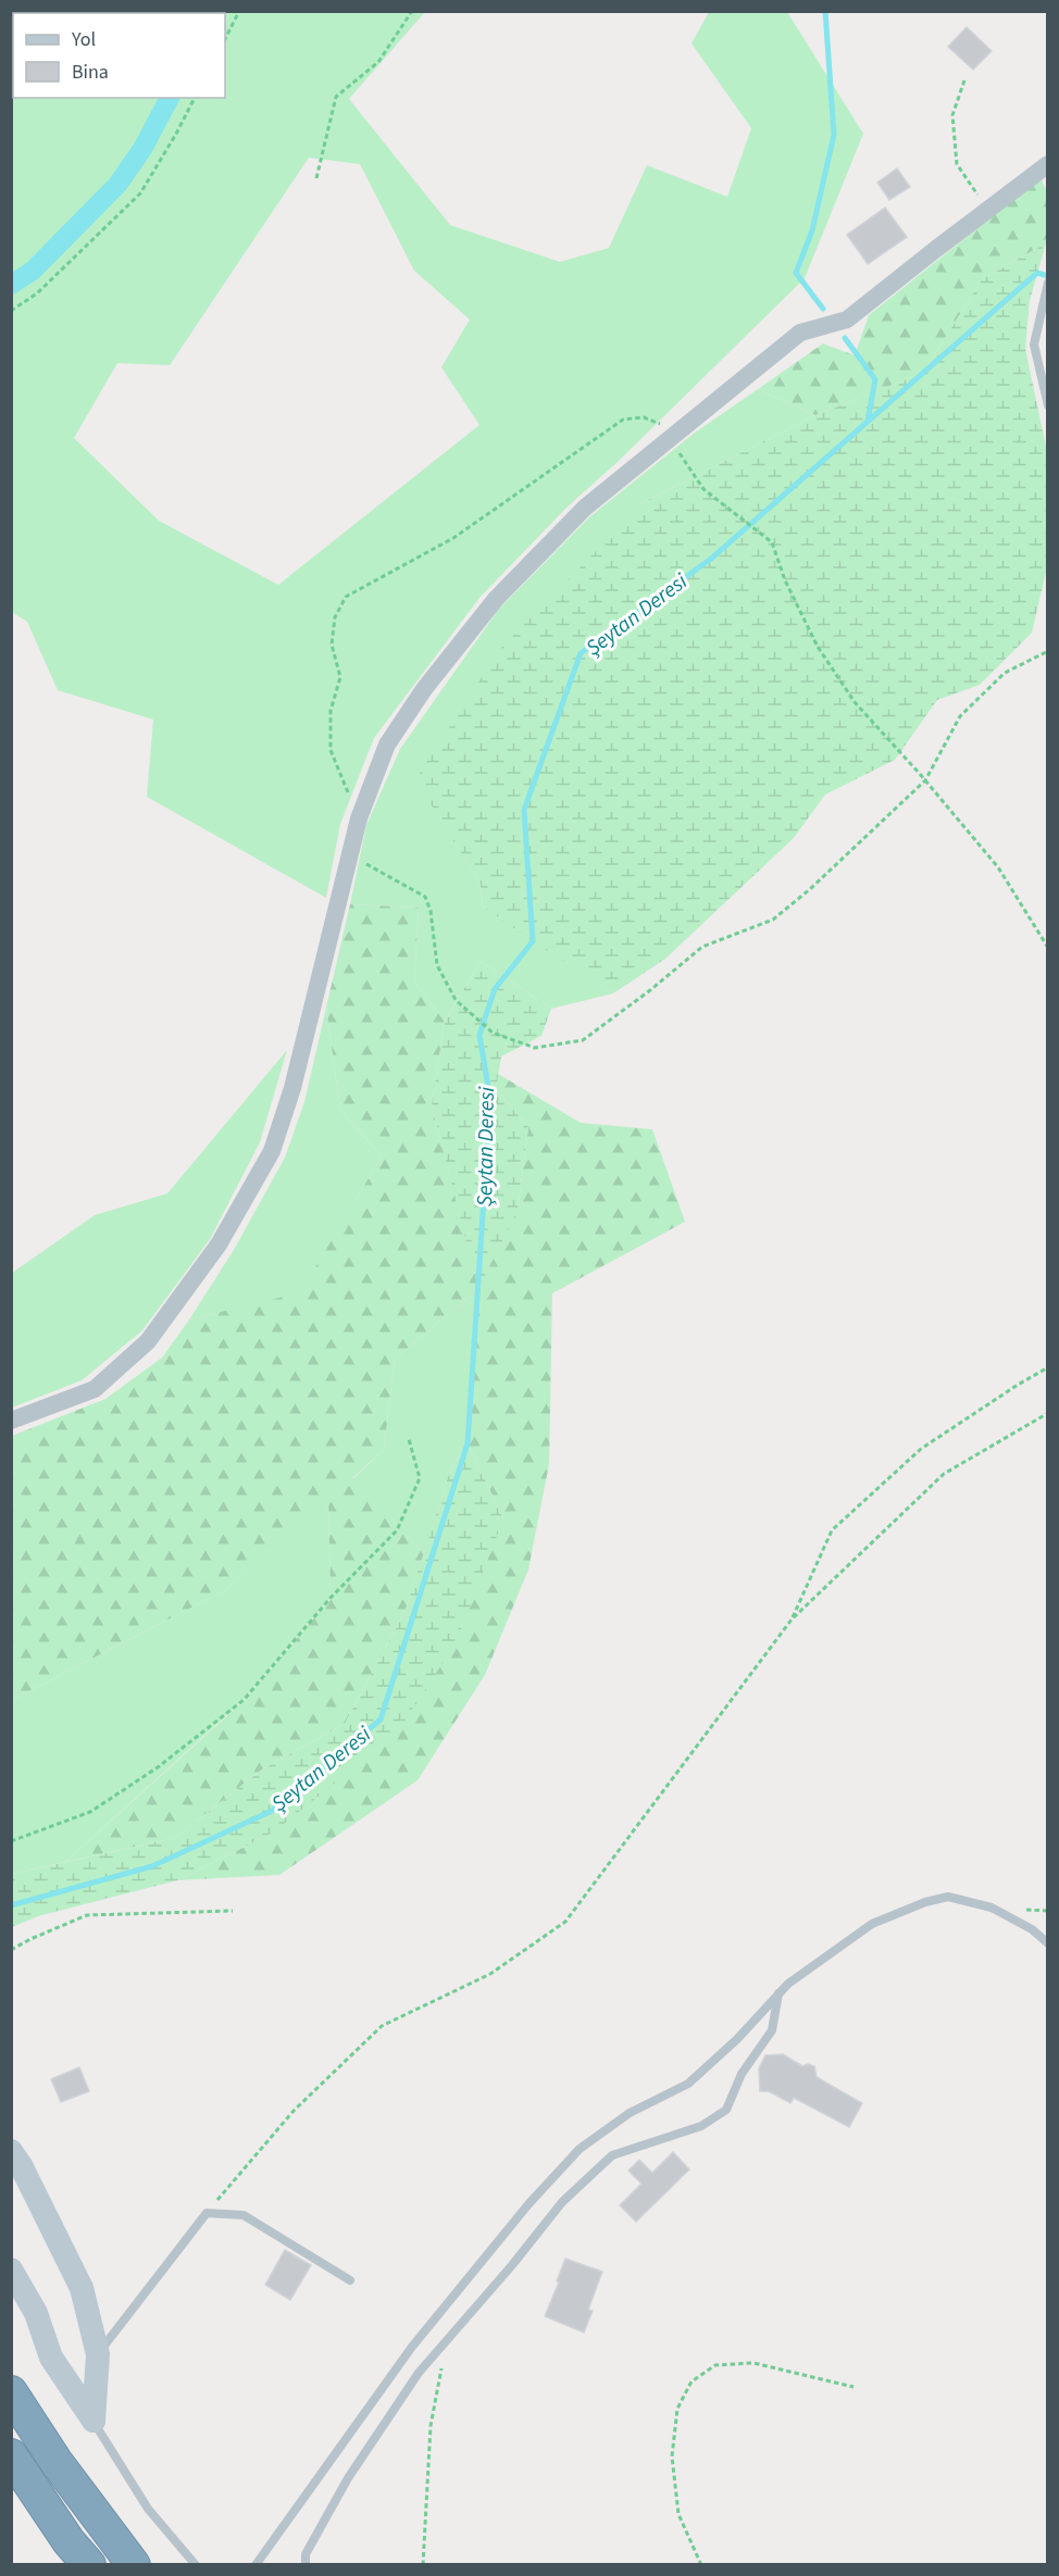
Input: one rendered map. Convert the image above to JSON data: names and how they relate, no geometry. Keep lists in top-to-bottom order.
{
  "water": ["Şeytan Deresi"],
  "legend": ["Yol", "Bina"]
}
